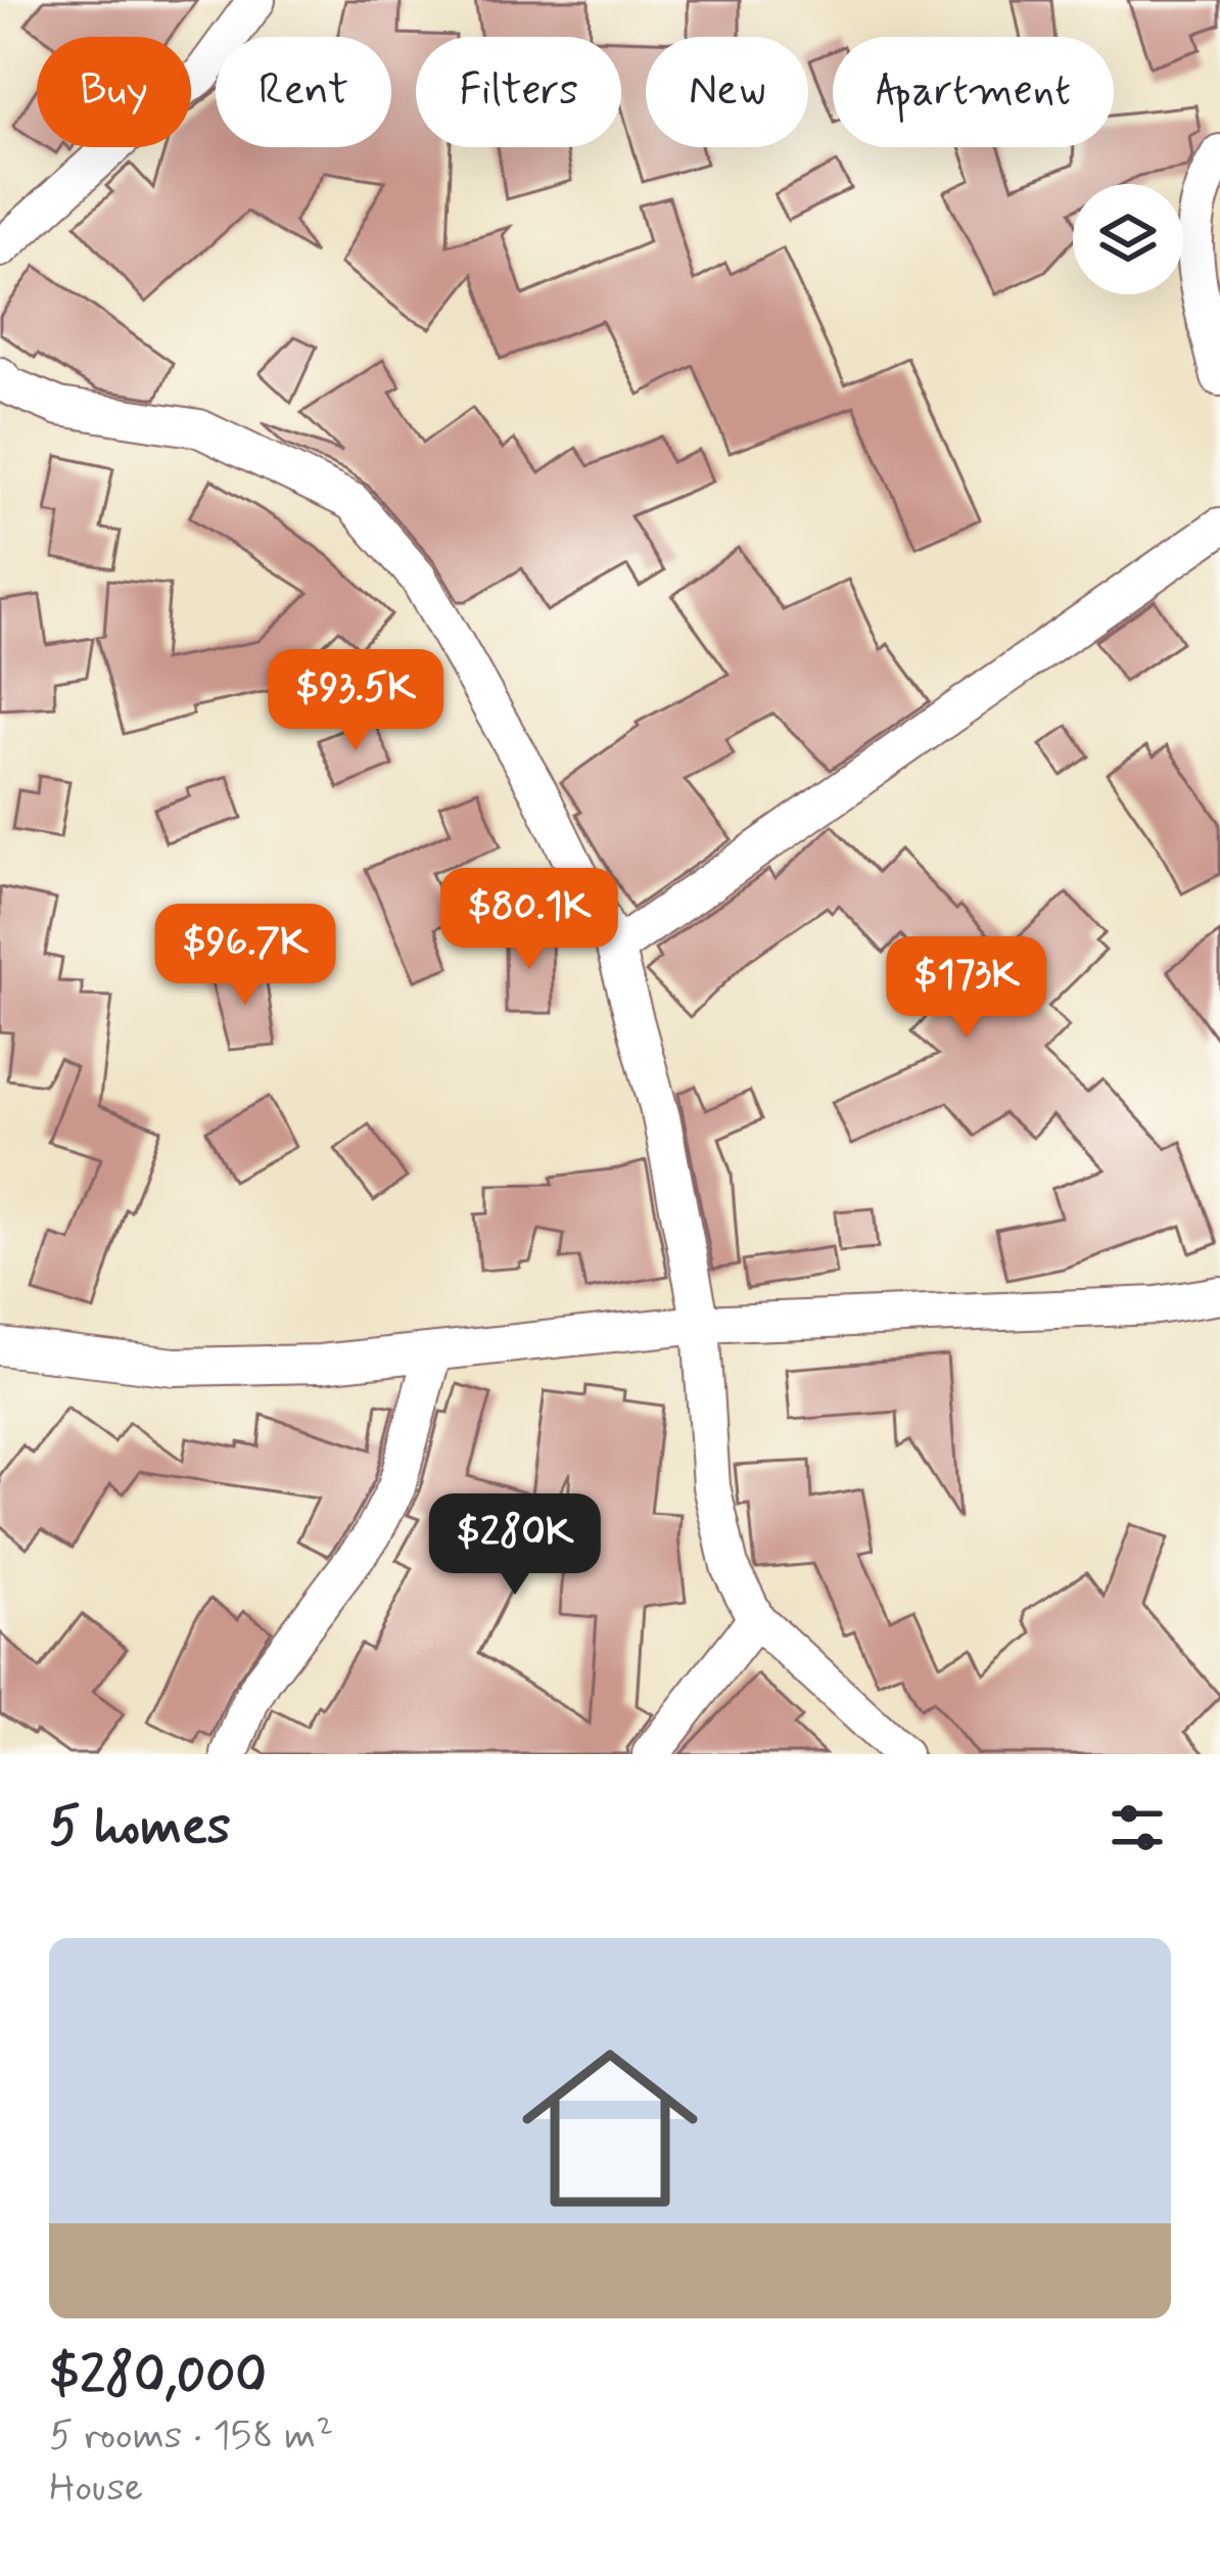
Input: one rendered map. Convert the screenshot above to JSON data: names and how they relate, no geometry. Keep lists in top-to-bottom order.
{
  "page": {
    "chip": [
      "Buy",
      "Rent",
      "Filters",
      "New",
      "Apartment"
    ],
    "price": [
      "$93.5K",
      "$80.1K",
      "$96.7K",
      "$173K",
      "$280K"
    ],
    "heading": "5 homes",
    "list": [
      {
        "name": "$280,000",
        "note": "5 rooms · 158 m² · House"
      }
    ]
  }
}
